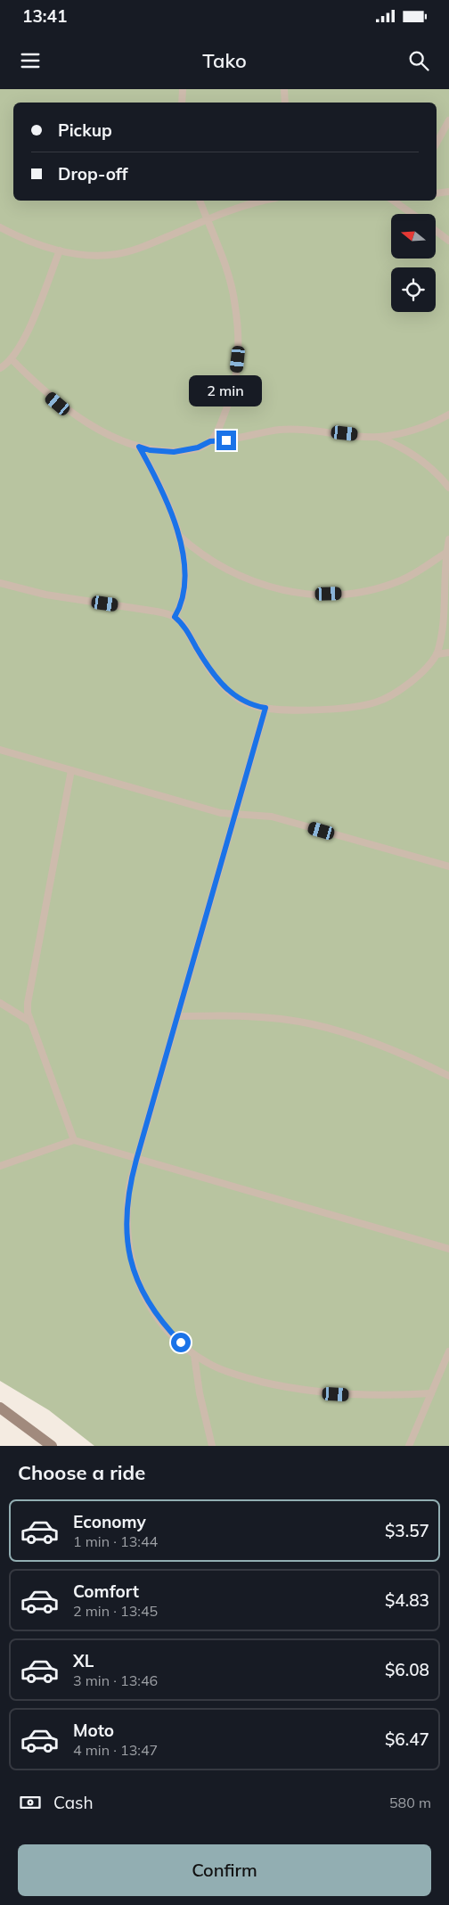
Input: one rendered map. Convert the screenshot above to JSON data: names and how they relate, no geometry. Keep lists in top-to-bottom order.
{
  "north": "left",
  "page": {
    "status": "13:41",
    "header": "Tako",
    "banner": ["Pickup", "Drop-off"],
    "bubble": "2 min",
    "heading": "Choose a ride",
    "list": [
      {
        "name": "Economy",
        "note": "1 min · 13:44",
        "value": "$3.57"
      },
      {
        "name": "Comfort",
        "note": "2 min · 13:45",
        "value": "$4.83"
      },
      {
        "name": "XL",
        "note": "3 min · 13:46",
        "value": "$6.08"
      },
      {
        "name": "Moto",
        "note": "4 min · 13:47",
        "value": "$6.47"
      }
    ],
    "pay": ["Cash", "580 m"],
    "buttons": "Confirm"
  }
}
